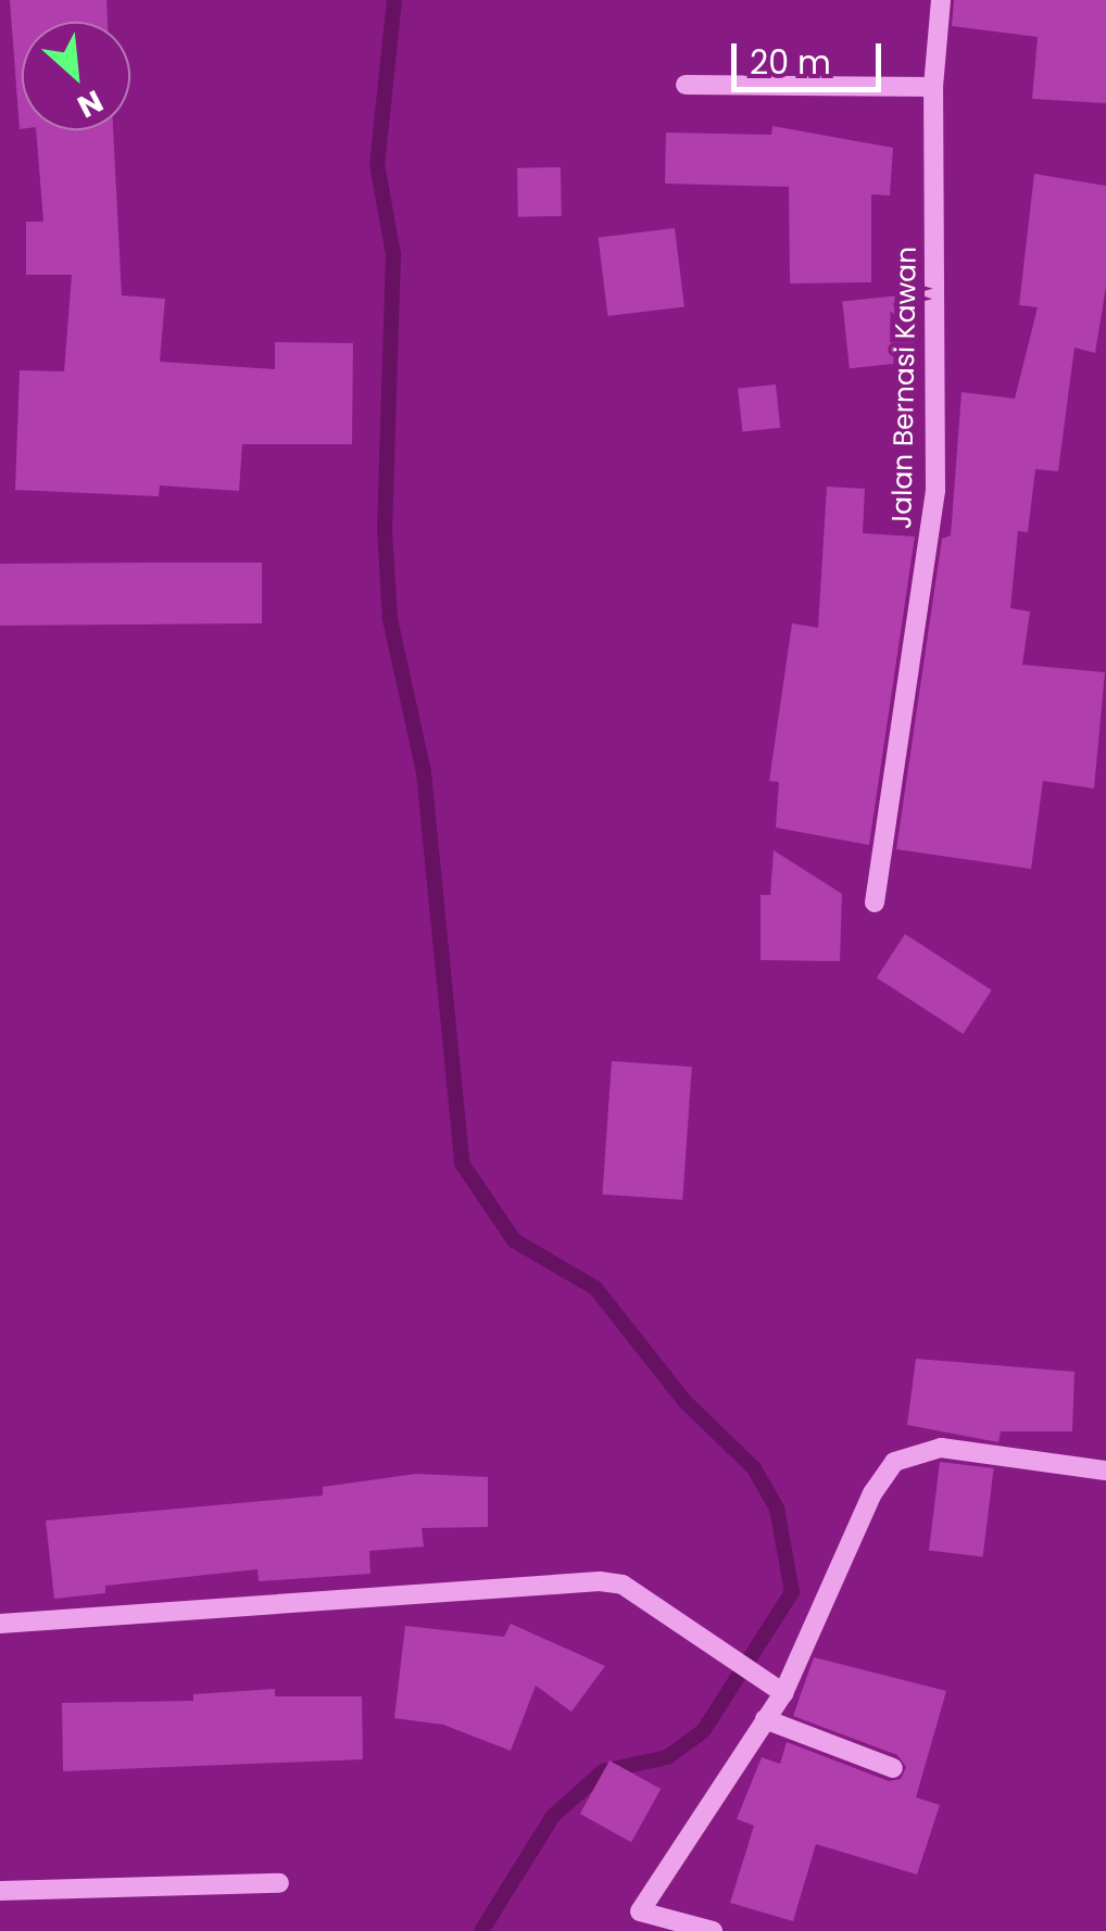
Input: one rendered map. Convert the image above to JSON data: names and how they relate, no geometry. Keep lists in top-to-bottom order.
{
  "streets": {
    "street": ["Jalan Bernasi Kawan"]
  },
  "scale_bar": "20 m",
  "north": "bottom right"
}
